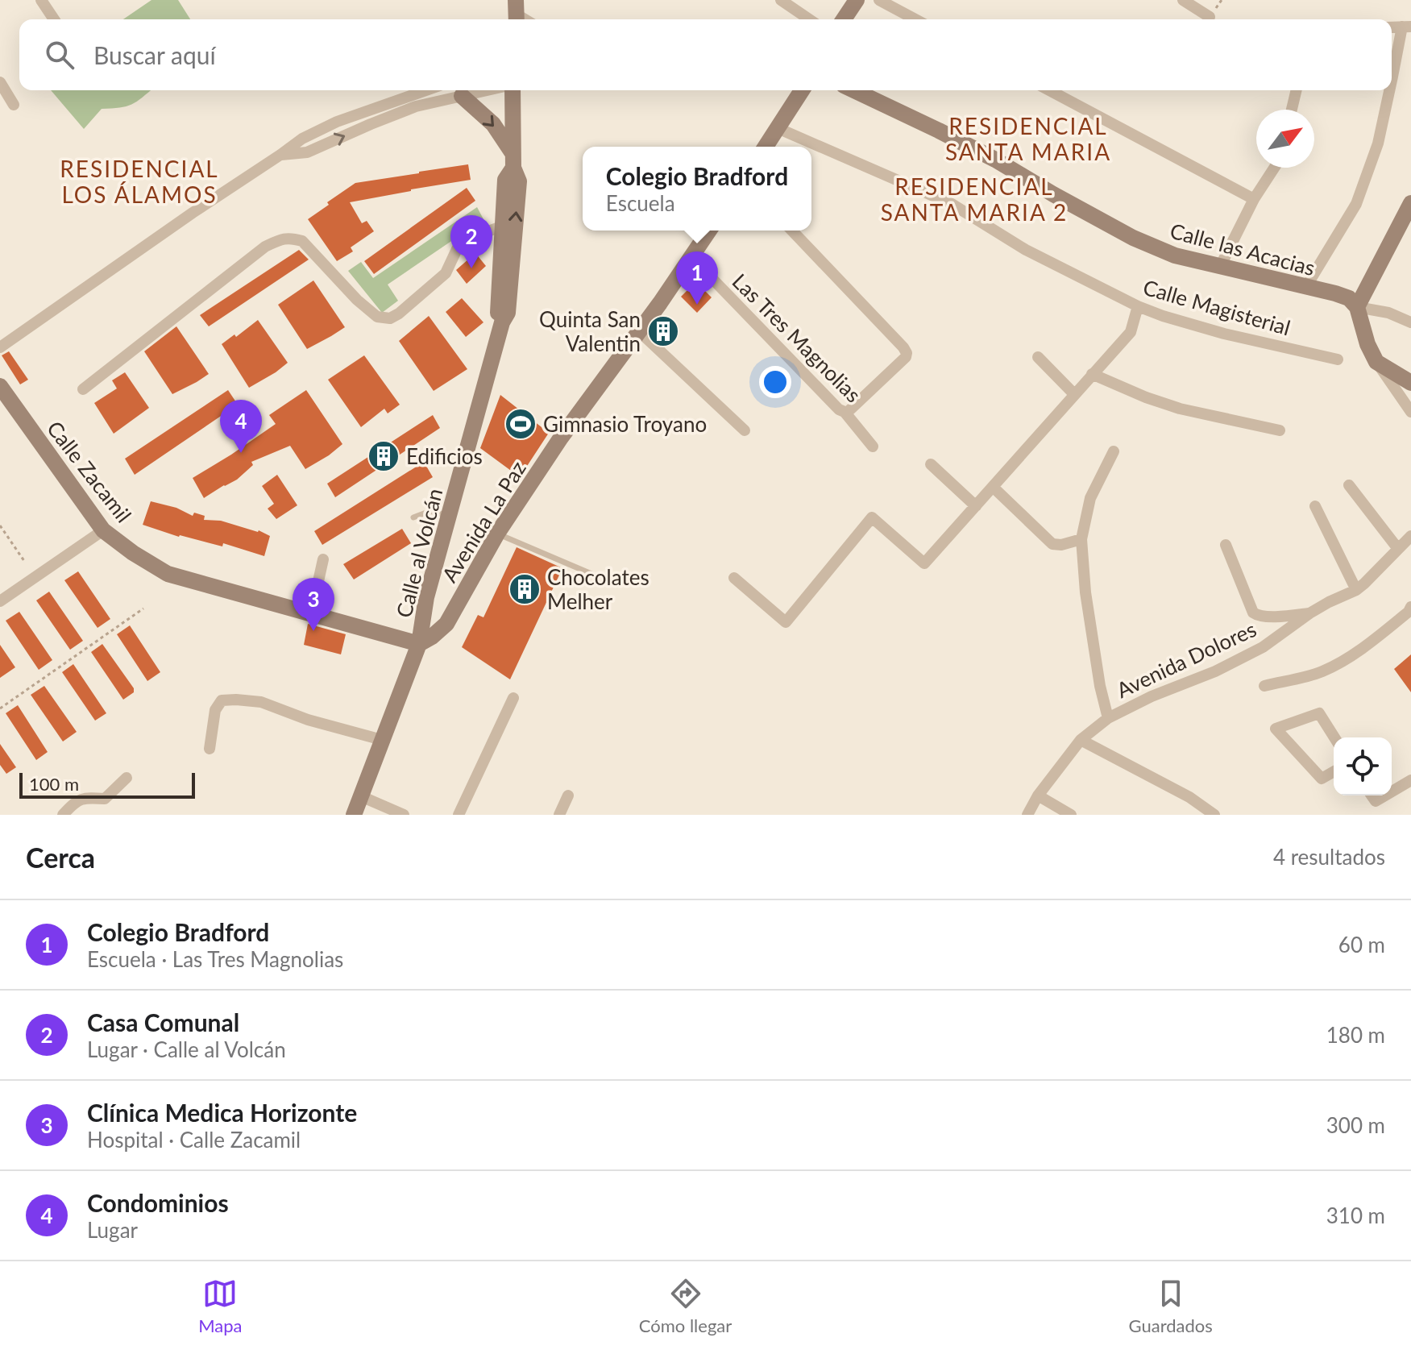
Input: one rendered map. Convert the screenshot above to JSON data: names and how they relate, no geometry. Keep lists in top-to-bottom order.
{
  "streets": {
    "street": [
      "Calle las Acacias",
      "Calle Magisterial",
      "Las Tres Magnolias",
      "Calle Zacamil",
      "Avenida La Paz",
      "Calle al Volcán",
      "Avenida Dolores"
    ]
  },
  "crossings": [
    ["Las Tres Magnolias", "Avenida La Paz"],
    ["Calle Zacamil", "Avenida La Paz"],
    ["Calle Zacamil", "Calle al Volcán"],
    ["Avenida La Paz", "Calle al Volcán"]
  ],
  "districts": ["RESIDENCIAL SANTA MARIA", "RESIDENCIAL LOS ÁLAMOS", "RESIDENCIAL SANTA MARIA 2"],
  "places": {
    "building": ["Quinta San Valentin", "Edificios", "Chocolates Melher"],
    "sports": ["Gimnasio Troyano"]
  },
  "scale_bar": "100 m",
  "north": "top right",
  "page": {
    "search": "Buscar aquí",
    "popup": ["Colegio Bradford", "Escuela"],
    "pins": [
      "2",
      "1",
      "4",
      "3"
    ],
    "scale": "100 m",
    "heading": ["Cerca", "4 resultados"],
    "list": [
      {
        "mark": "1",
        "name": "Colegio Bradford",
        "note": "Escuela · Las Tres Magnolias",
        "value": "60 m"
      },
      {
        "mark": "2",
        "name": "Casa Comunal",
        "note": "Lugar · Calle al Volcán",
        "value": "180 m"
      },
      {
        "mark": "3",
        "name": "Clínica Medica Horizonte",
        "note": "Hospital · Calle Zacamil",
        "value": "300 m"
      },
      {
        "mark": "4",
        "name": "Condominios",
        "note": "Lugar",
        "value": "310 m"
      }
    ],
    "nav": ["Mapa", "Cómo llegar", "Guardados"]
  }
}
